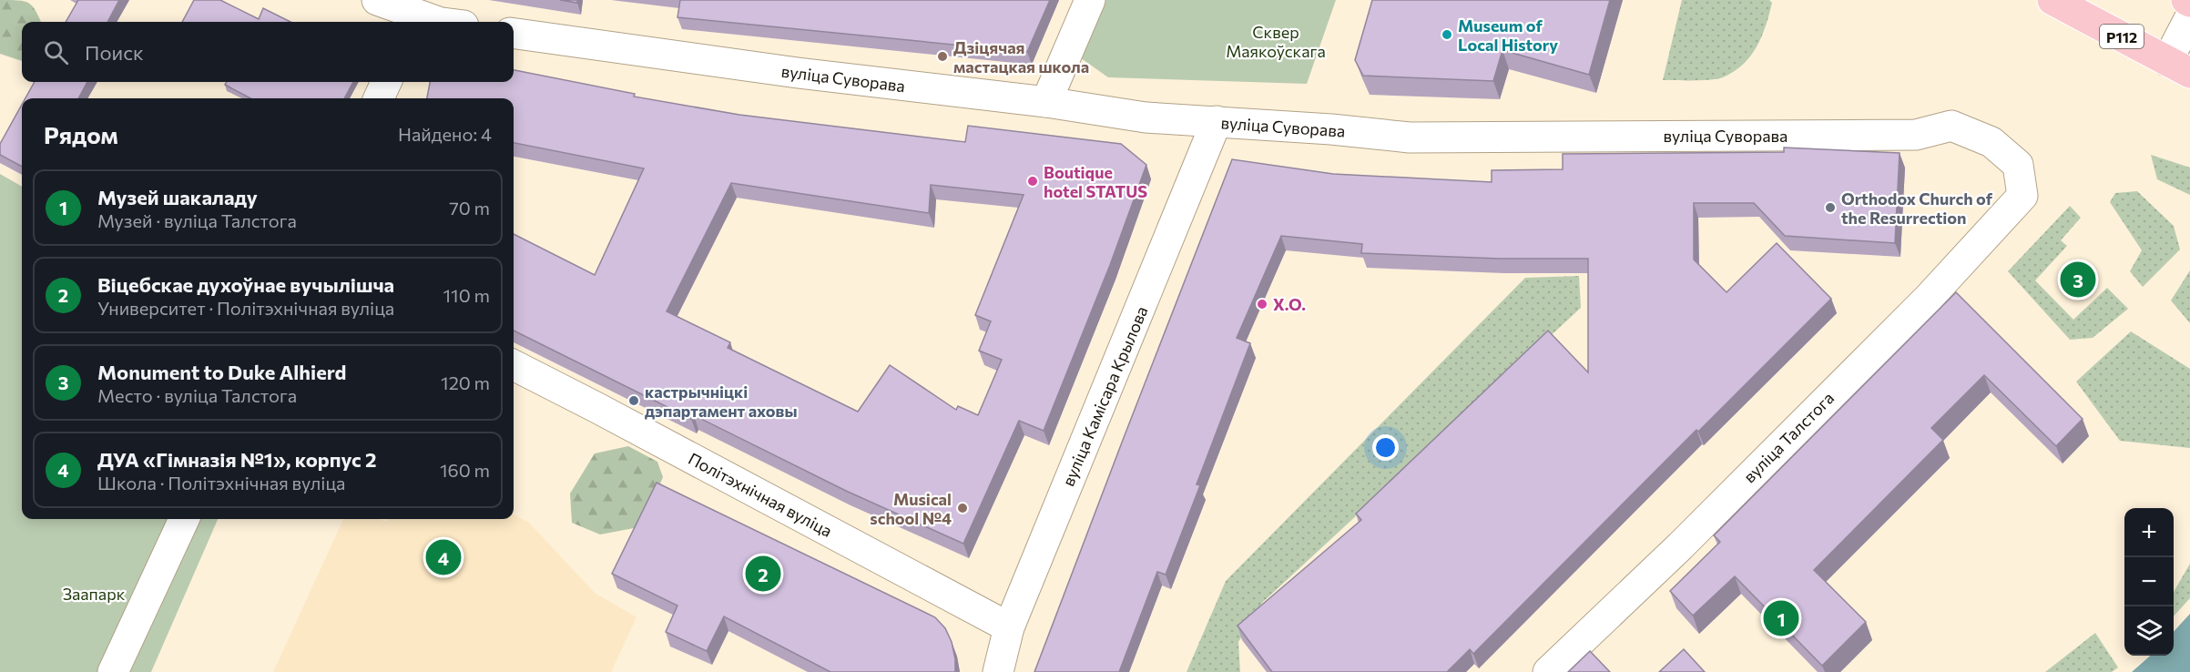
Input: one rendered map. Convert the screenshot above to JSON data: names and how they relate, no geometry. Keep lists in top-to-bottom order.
{
  "streets": {
    "main road": ["Р112"],
    "street": [
      "вуліца Суворава",
      "вуліца Камісара Крылова",
      "вуліца Талстога",
      "Політэхнічная вуліца"
    ]
  },
  "crossings": [
    ["вуліца Суворава", "вуліца Камісара Крылова"],
    ["вуліца Суворава", "вуліца Талстога"],
    ["вуліца Камісара Крылова", "Політэхнічная вуліца"]
  ],
  "parks": ["Сквер Маякоўскага", "Заапарк"],
  "places": [
    "Museum of Local History",
    "Дзіцячая мастацкая школа",
    "Boutique hotel STATUS",
    "Orthodox Church of the Resurrection",
    "X.O.",
    "кастрычніцкі дэпартамент аховы",
    "Musical school №4"
  ],
  "page": {
    "search": "Поиск",
    "heading": ["Рядом", "Найдено: 4"],
    "list": [
      {
        "mark": "1",
        "name": "Музей шакаладу",
        "note": "Музей · вуліца Талстога",
        "value": "70 m"
      },
      {
        "mark": "2",
        "name": "Віцебскае духоўнае вучылішча",
        "note": "Университет · Політэхнічная вуліца",
        "value": "110 m"
      },
      {
        "mark": "3",
        "name": "Monument to Duke Alhierd",
        "note": "Место · вуліца Талстога",
        "value": "120 m"
      },
      {
        "mark": "4",
        "name": "ДУА «Гімназія №1», корпус 2",
        "note": "Школа · Політэхнічная вуліца",
        "value": "160 m"
      }
    ],
    "pins": [
      "3",
      "4",
      "2",
      "1"
    ],
    "map_buttons": ["+", "−"]
  }
}
